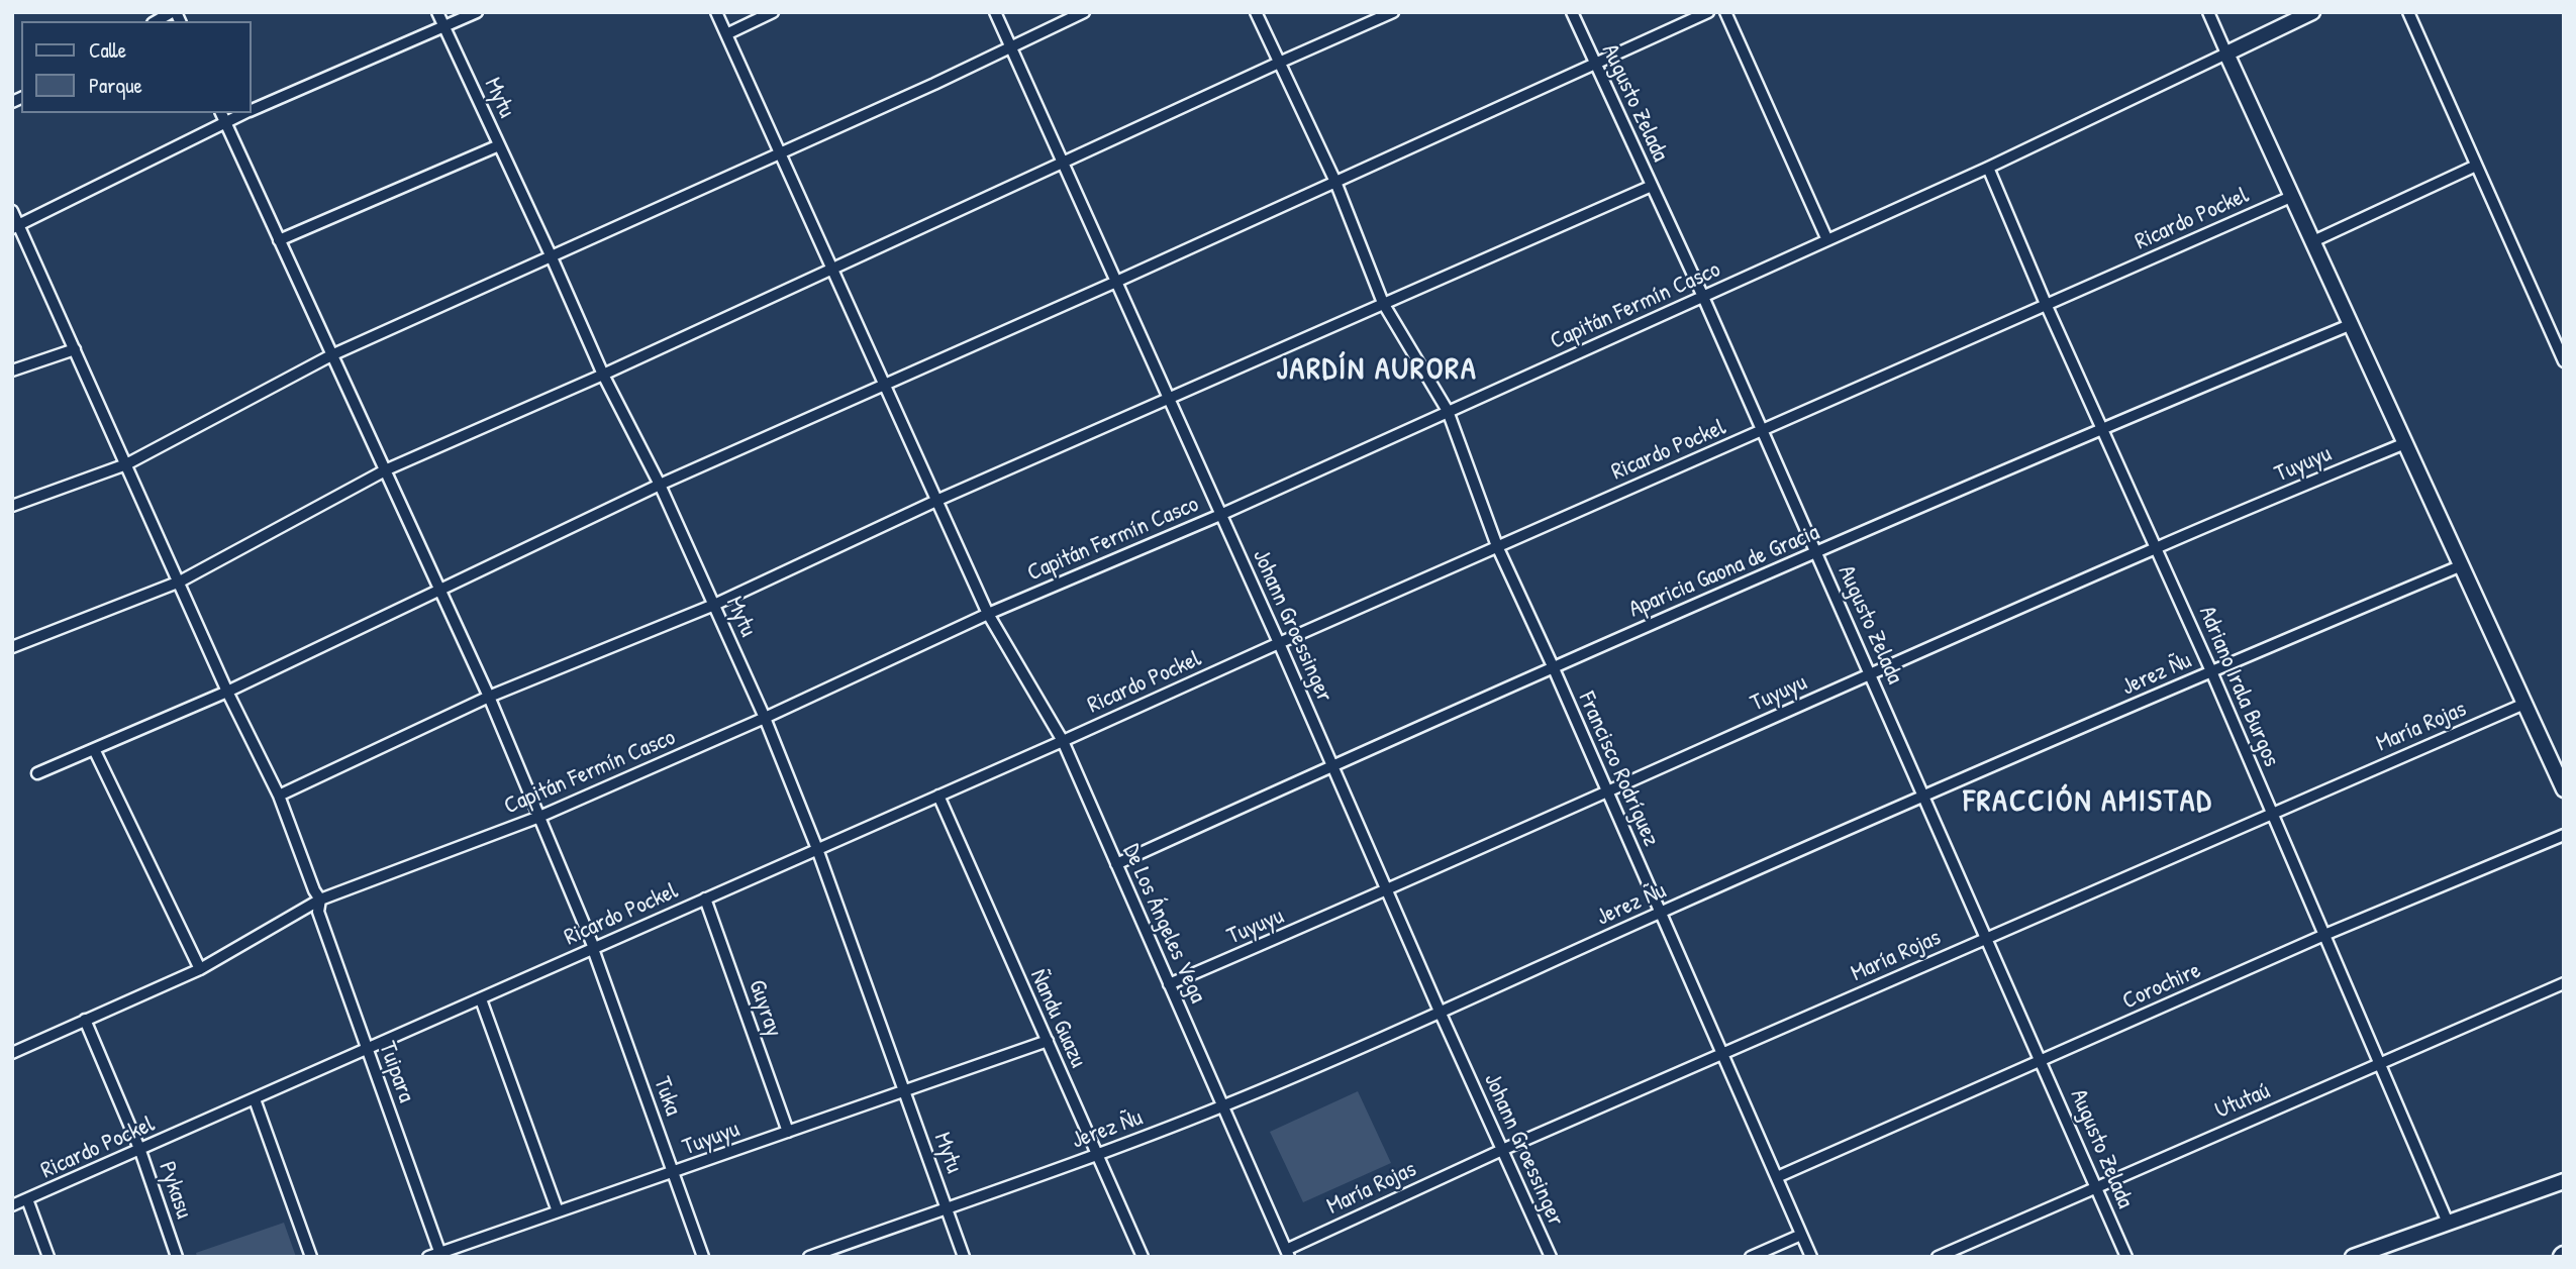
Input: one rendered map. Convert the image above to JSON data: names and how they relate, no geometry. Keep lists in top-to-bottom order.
{
  "streets": {
    "street": [
      "Mytu",
      "Augusto Zelada",
      "Ricardo Pockel",
      "Capitán Fermín Casco",
      "Tuyuyu",
      "Aparicia Gaona de Gracia",
      "Johann Groessinger",
      "Jerez Ñu",
      "Adriano Irala Burgos",
      "María Rojas",
      "Francisco Rodríguez",
      "De Los Ángeles Vega",
      "Corochire",
      "Guyray",
      "Ñandu Guazu",
      "Tuipara",
      "Tuka",
      "Ututaú",
      "Pykasu"
    ]
  },
  "crossings": [
    ["Mytu", "Ricardo Pockel"],
    ["Mytu", "Capitán Fermín Casco"],
    ["Mytu", "Tuyuyu"],
    ["Mytu", "Jerez Ñu"],
    ["Augusto Zelada", "Ricardo Pockel"],
    ["Augusto Zelada", "Capitán Fermín Casco"],
    ["Augusto Zelada", "Tuyuyu"],
    ["Augusto Zelada", "Aparicia Gaona de Gracia"],
    ["Augusto Zelada", "Jerez Ñu"],
    ["Augusto Zelada", "María Rojas"],
    ["Augusto Zelada", "Corochire"],
    ["Augusto Zelada", "Ututaú"],
    ["Ricardo Pockel", "Johann Groessinger"],
    ["Ricardo Pockel", "Adriano Irala Burgos"],
    ["Ricardo Pockel", "Francisco Rodríguez"],
    ["Ricardo Pockel", "De Los Ángeles Vega"],
    ["Ricardo Pockel", "Guyray"],
    ["Ricardo Pockel", "Ñandu Guazu"],
    ["Ricardo Pockel", "Tuipara"],
    ["Ricardo Pockel", "Tuka"],
    ["Ricardo Pockel", "Pykasu"],
    ["Capitán Fermín Casco", "Johann Groessinger"],
    ["Capitán Fermín Casco", "Adriano Irala Burgos"],
    ["Capitán Fermín Casco", "Francisco Rodríguez"],
    ["Capitán Fermín Casco", "De Los Ángeles Vega"],
    ["Capitán Fermín Casco", "Tuipara"],
    ["Capitán Fermín Casco", "Tuka"],
    ["Capitán Fermín Casco", "Pykasu"],
    ["Tuyuyu", "Johann Groessinger"],
    ["Tuyuyu", "Adriano Irala Burgos"],
    ["Tuyuyu", "Francisco Rodríguez"],
    ["Tuyuyu", "De Los Ángeles Vega"],
    ["Tuyuyu", "Guyray"],
    ["Tuyuyu", "Ñandu Guazu"],
    ["Tuyuyu", "Tuipara"],
    ["Tuyuyu", "Tuka"],
    ["Aparicia Gaona de Gracia", "Johann Groessinger"],
    ["Aparicia Gaona de Gracia", "Adriano Irala Burgos"],
    ["Aparicia Gaona de Gracia", "Francisco Rodríguez"],
    ["Aparicia Gaona de Gracia", "De Los Ángeles Vega"],
    ["Johann Groessinger", "Jerez Ñu"],
    ["Johann Groessinger", "María Rojas"],
    ["Jerez Ñu", "Adriano Irala Burgos"],
    ["Jerez Ñu", "Francisco Rodríguez"],
    ["Jerez Ñu", "De Los Ángeles Vega"],
    ["Jerez Ñu", "Ñandu Guazu"],
    ["Adriano Irala Burgos", "María Rojas"],
    ["Adriano Irala Burgos", "Corochire"],
    ["Adriano Irala Burgos", "Ututaú"],
    ["María Rojas", "Francisco Rodríguez"],
    ["María Rojas", "De Los Ángeles Vega"],
    ["Francisco Rodríguez", "Corochire"]
  ],
  "districts": ["JARDÍN AURORA", "FRACCIÓN AMISTAD"],
  "legend": ["Calle", "Parque"]
}
